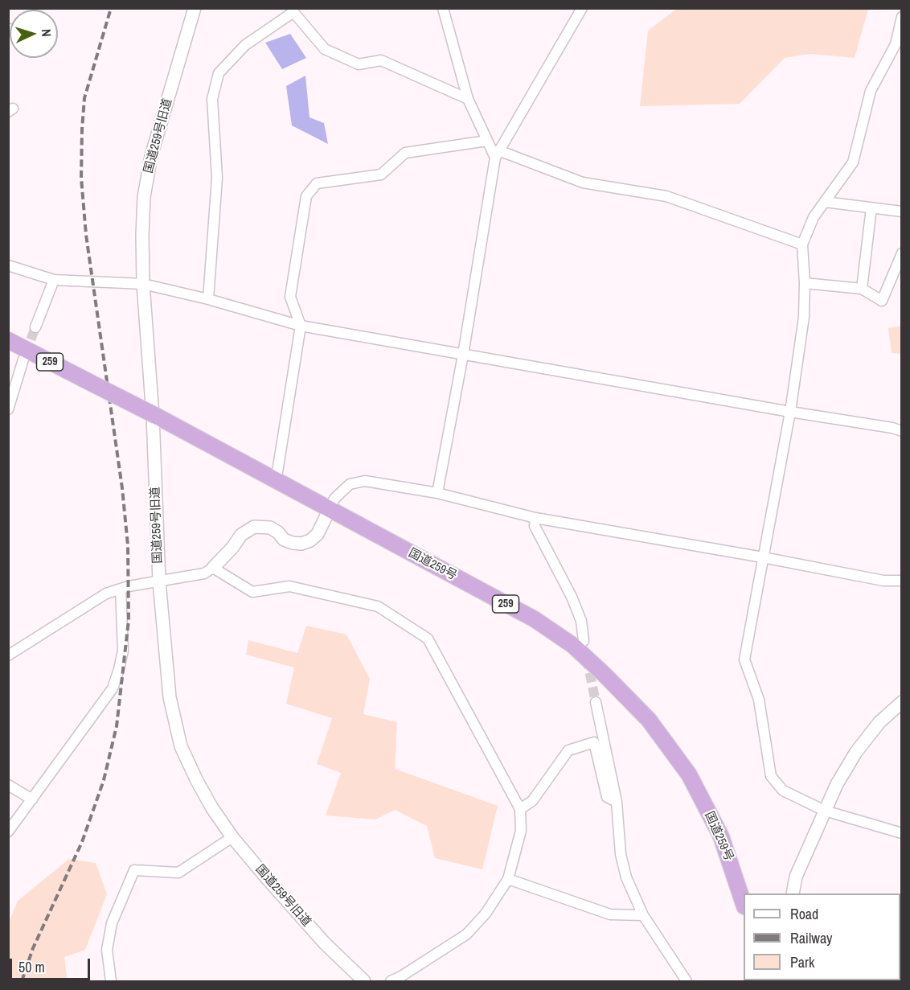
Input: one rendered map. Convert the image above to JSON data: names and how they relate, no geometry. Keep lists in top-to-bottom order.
{
  "streets": {
    "highway": ["259", "国道259号"],
    "street": ["国道259号旧道"]
  },
  "legend": ["Road", "Railway", "Park"],
  "scale_bar": "50 m",
  "north": "right"
}
